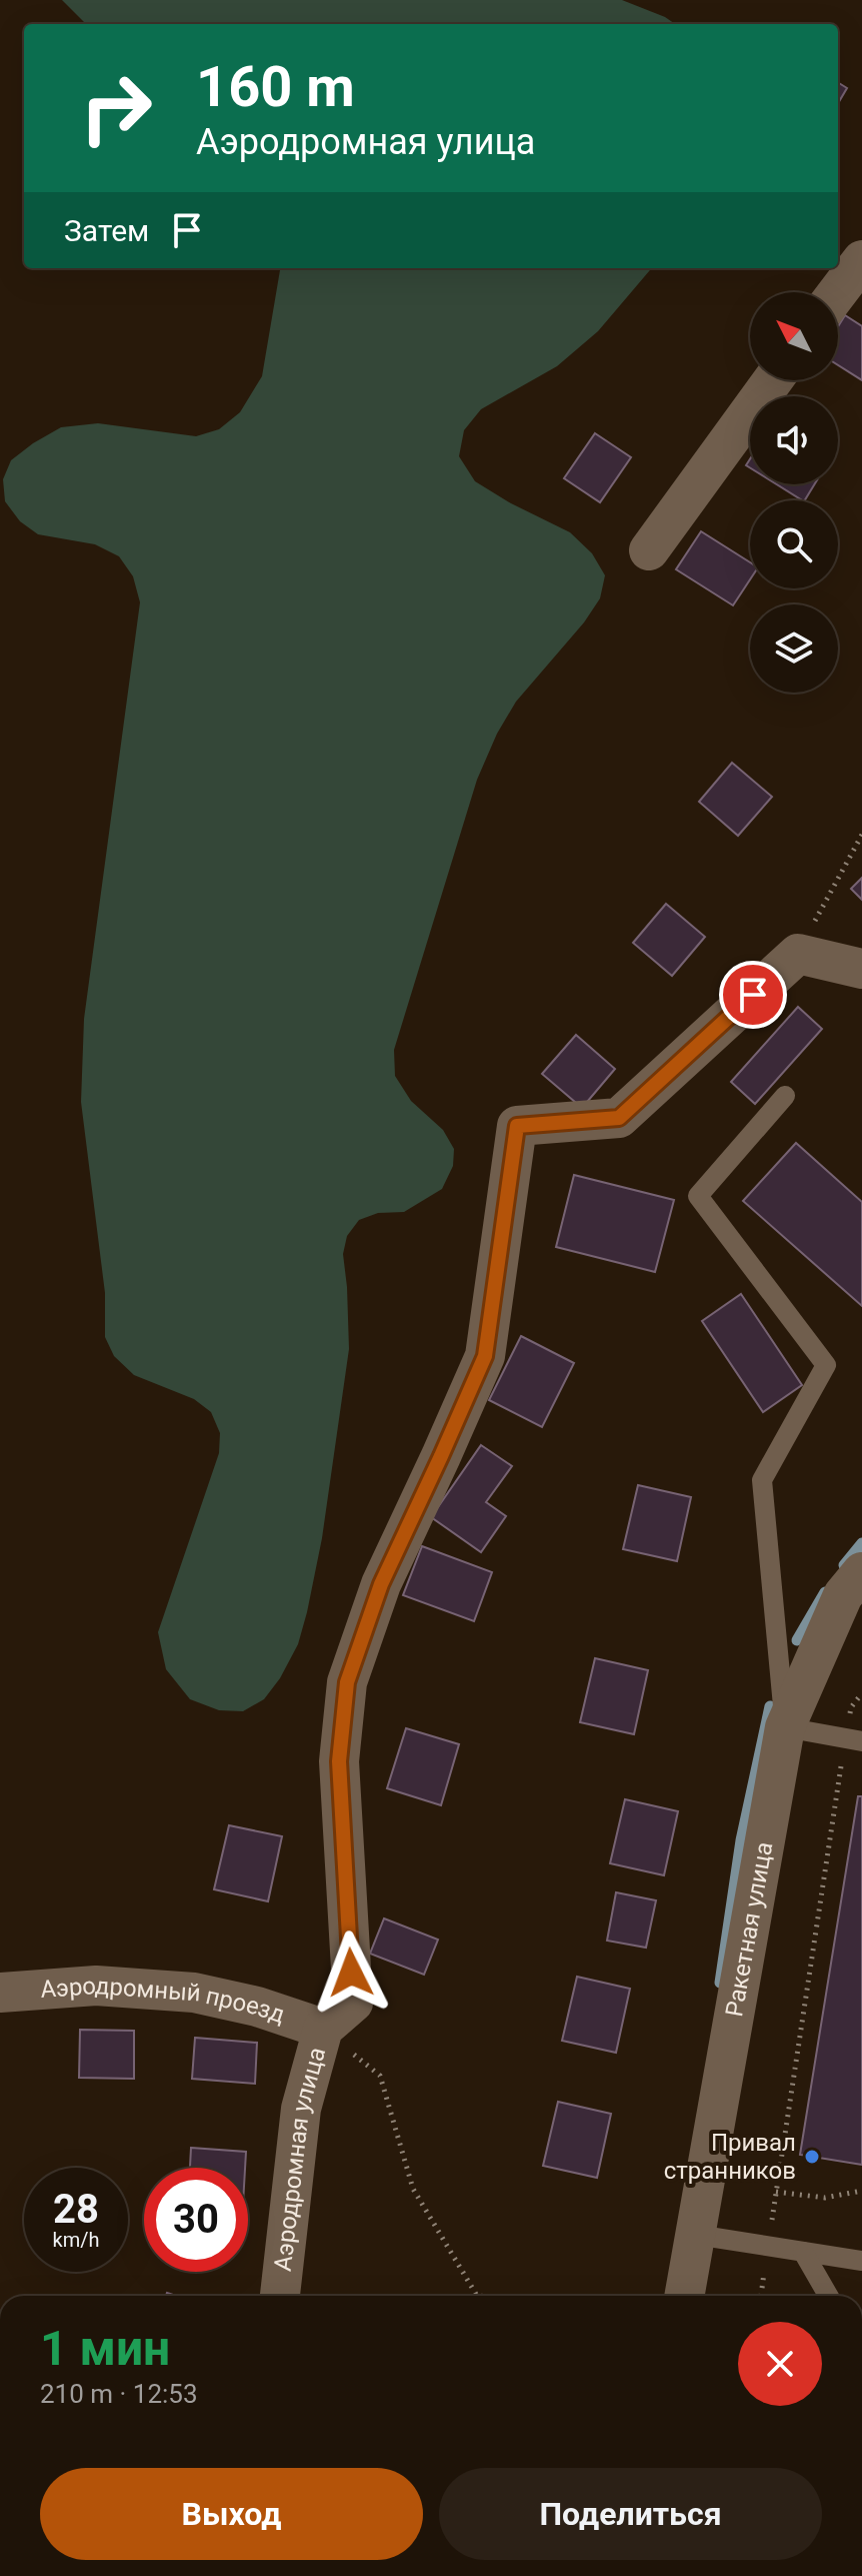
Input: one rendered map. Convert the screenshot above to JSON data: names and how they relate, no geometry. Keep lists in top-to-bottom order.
{
  "streets": {
    "street": ["Ракетная улица", "Аэродромный проезд", "Аэродромная улица"]
  },
  "crossings": [
    ["Аэродромный проезд", "Аэродромная улица"]
  ],
  "places": ["Привал странников"],
  "north": "top left",
  "page": {
    "turn": ["160 m", "Аэродромная улица"],
    "then": "Затем",
    "speed": "28 km/h",
    "limit": "30",
    "heading": ["1 мин", "210 m · 12:53"],
    "buttons": ["Выход", "Поделиться"]
  }
}
